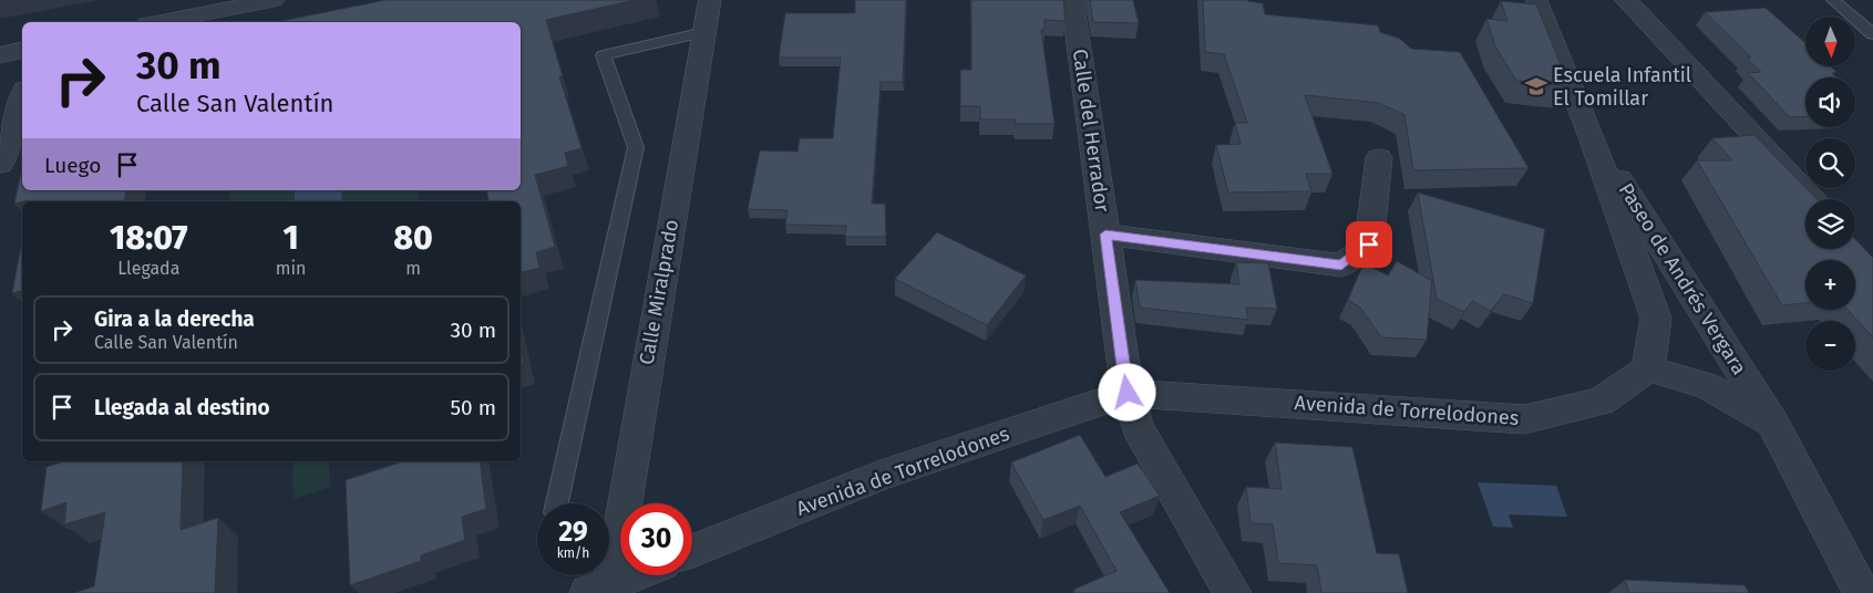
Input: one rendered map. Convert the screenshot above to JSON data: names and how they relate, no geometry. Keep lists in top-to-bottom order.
{
  "streets": {
    "street": [
      "Calle del Herrador",
      "Paseo de Andrés Vergara",
      "Calle Miralprado",
      "Avenida de Torrelodones"
    ]
  },
  "crossings": [
    ["Calle del Herrador", "Avenida de Torrelodones"],
    ["Paseo de Andrés Vergara", "Avenida de Torrelodones"]
  ],
  "places": {
    "school or university": ["Escuela Infantil El Tomillar"]
  },
  "north": "bottom",
  "page": {
    "map_buttons": ["+", "−"],
    "turn": ["30 m", "Calle San Valentín"],
    "then": "Luego",
    "eta": [
      "18:07",
      "Llegada",
      "1",
      "min",
      "80",
      "m"
    ],
    "list": [
      {
        "name": "Gira a la derecha",
        "note": "Calle San Valentín",
        "value": "30 m"
      },
      {
        "name": "Llegada al destino",
        "value": "50 m"
      }
    ],
    "speed": "29 km/h",
    "limit": "30"
  }
}
